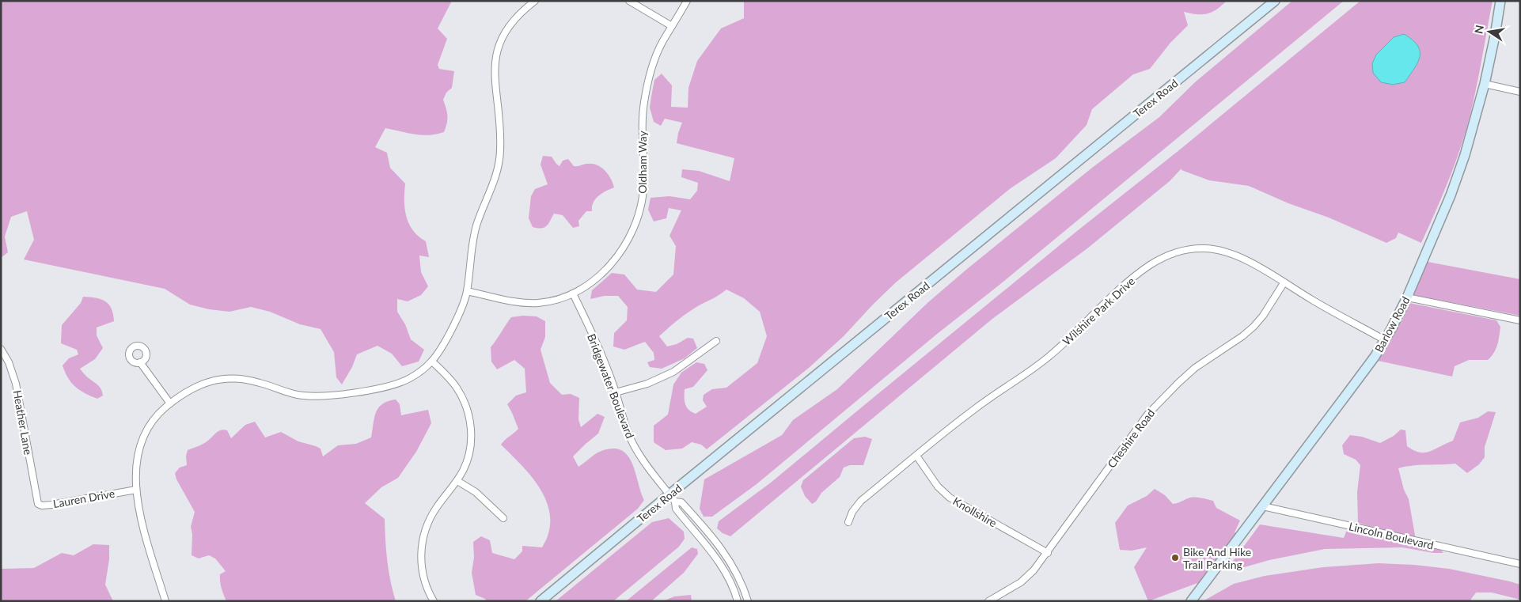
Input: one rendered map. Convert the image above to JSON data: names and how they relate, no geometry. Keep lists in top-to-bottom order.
{
  "streets": {
    "main road": ["Terex Road", "Barlow Road"],
    "street": [
      "Oldham Way",
      "Wilshire Park Drive",
      "Bridgewater Boulevard",
      "Heather Lane",
      "Cheshire Road",
      "Lauren Drive",
      "Knollshire",
      "Lincoln Boulevard"
    ]
  },
  "crossings": [
    ["Terex Road", "Bridgewater Boulevard"],
    ["Oldham Way", "Bridgewater Boulevard"],
    ["Wilshire Park Drive", "Barlow Road"],
    ["Wilshire Park Drive", "Cheshire Road"],
    ["Wilshire Park Drive", "Knollshire"],
    ["Barlow Road", "Lincoln Boulevard"],
    ["Heather Lane", "Lauren Drive"],
    ["Cheshire Road", "Knollshire"]
  ],
  "places": ["Bike And Hike Trail Parking"],
  "north": "left"
}
